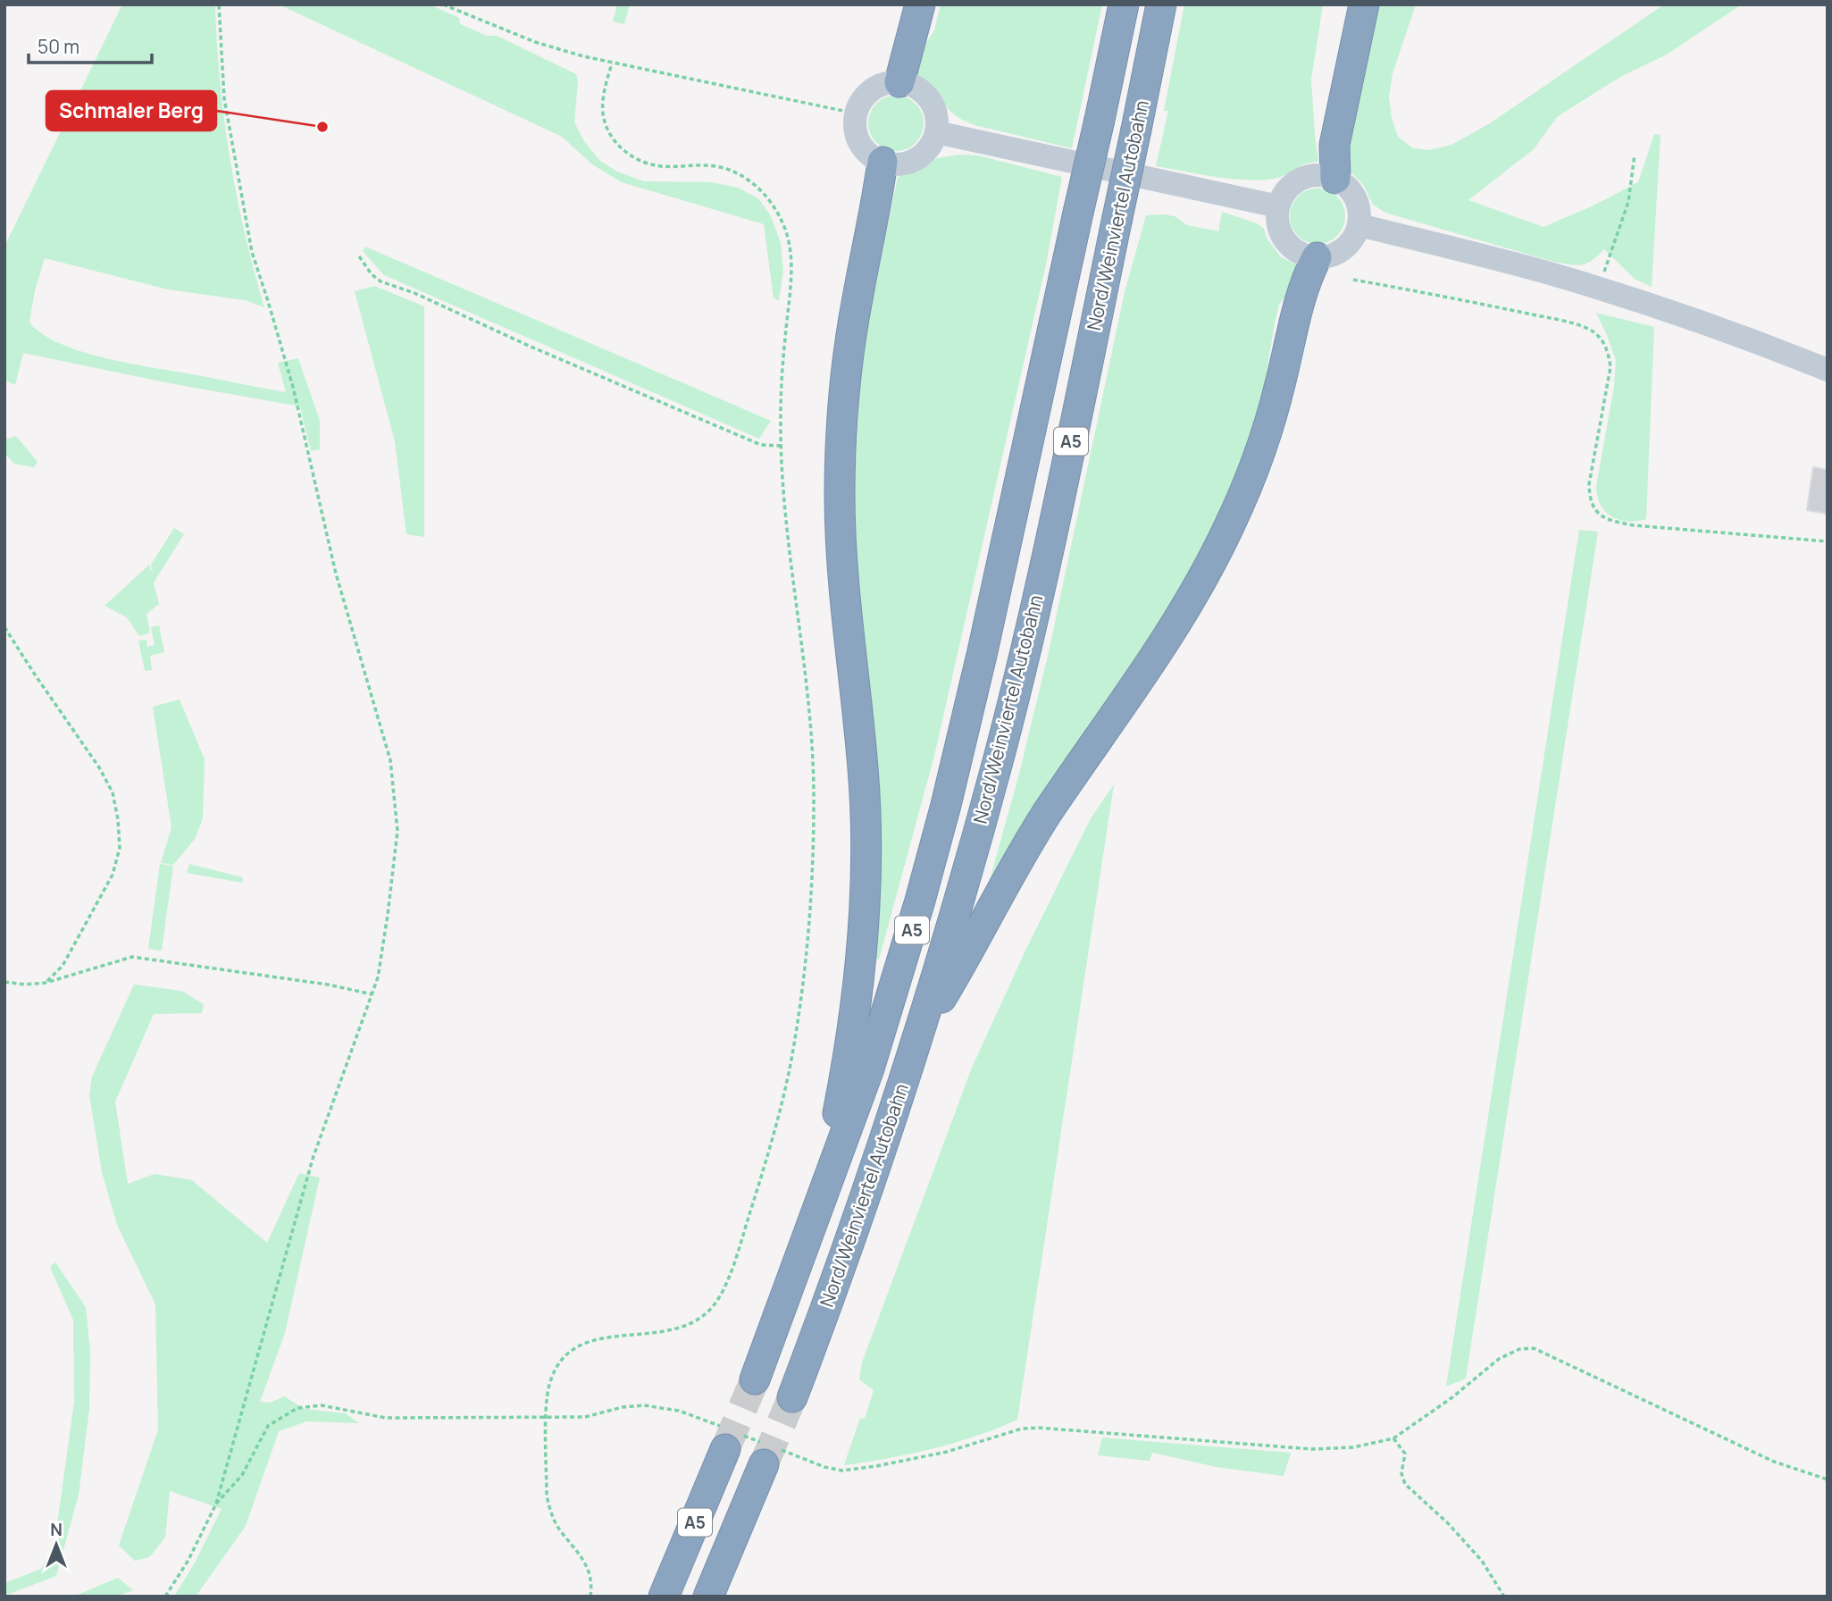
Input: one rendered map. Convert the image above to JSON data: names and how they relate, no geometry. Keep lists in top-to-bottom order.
{
  "streets": {
    "highway": ["Nord/Weinviertel Autobahn", "A5"]
  },
  "places": ["Schmaler Berg"],
  "scale_bar": "50 m",
  "north": "top"
}
